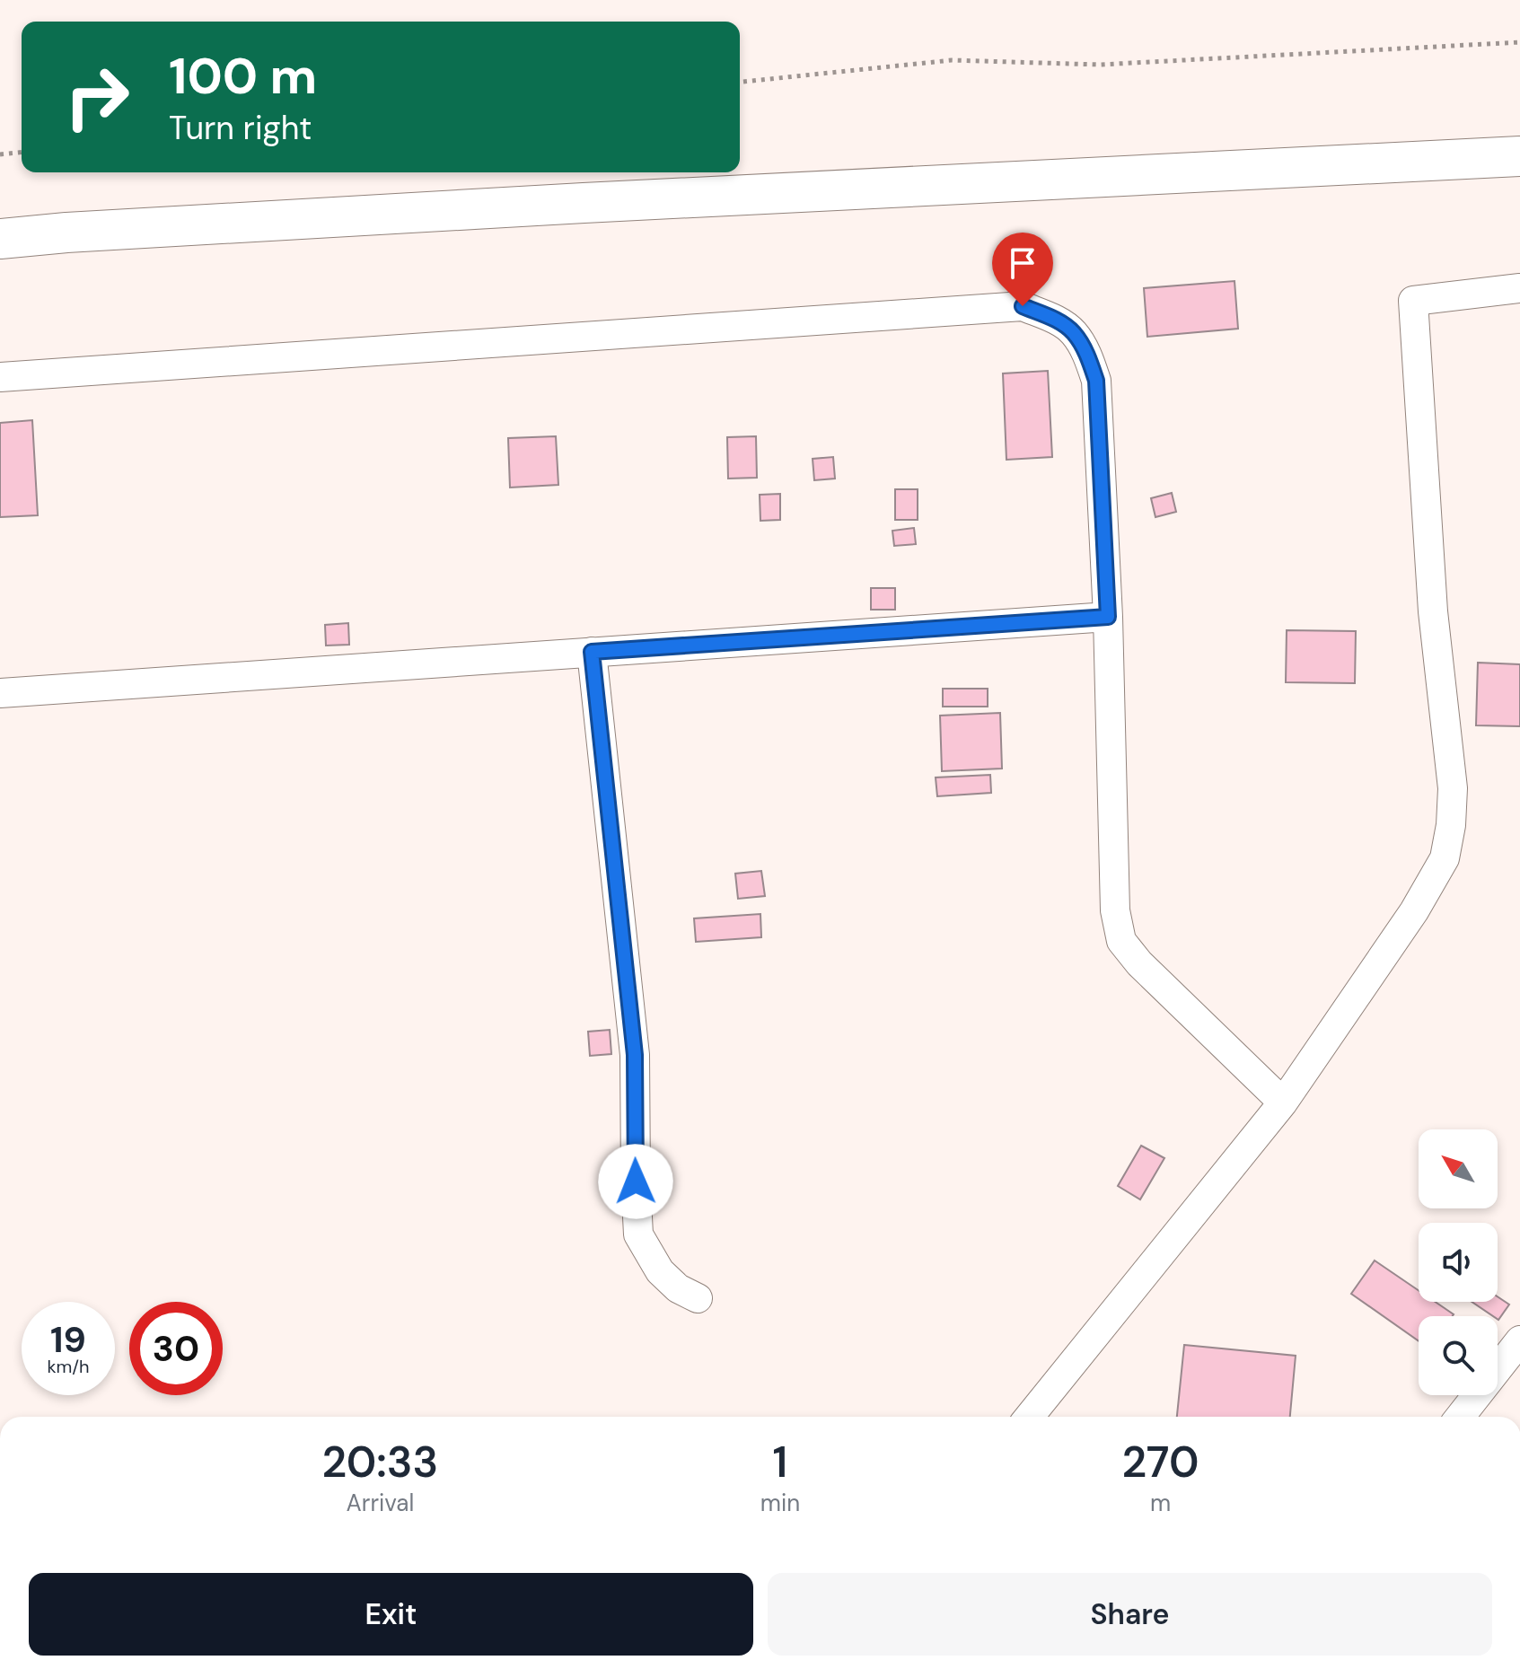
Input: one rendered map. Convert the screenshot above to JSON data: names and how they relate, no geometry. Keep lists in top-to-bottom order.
{
  "north": "top left",
  "page": {
    "turn": ["100 m", "Turn right"],
    "speed": "19 km/h",
    "limit": "30",
    "eta": [
      "20:33",
      "Arrival",
      "1",
      "min",
      "270",
      "m"
    ],
    "buttons": ["Exit", "Share"]
  }
}
